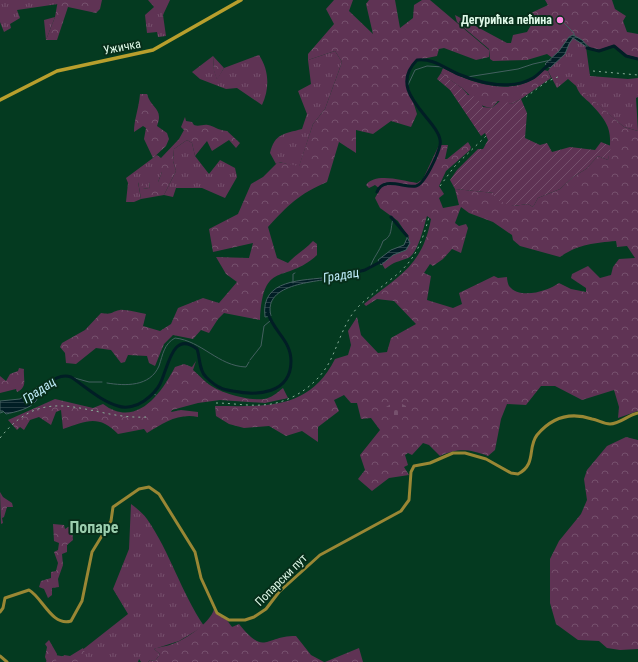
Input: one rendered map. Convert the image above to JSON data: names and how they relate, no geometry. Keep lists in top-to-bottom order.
{
  "streets": {
    "main road": ["Ужичка"],
    "street": ["Попарски пут"]
  },
  "districts": ["Попаре"],
  "water": ["Градац"],
  "places": ["Дегурићка пећина"]
}
